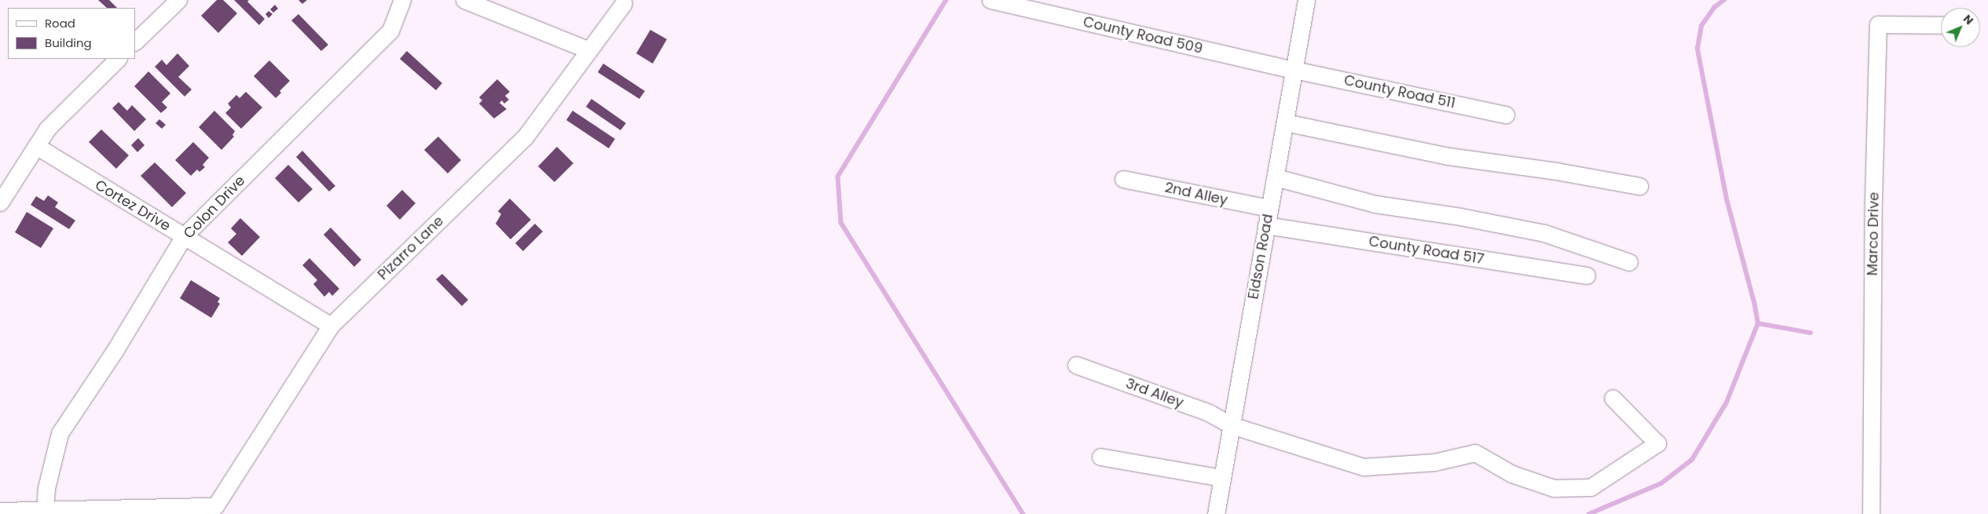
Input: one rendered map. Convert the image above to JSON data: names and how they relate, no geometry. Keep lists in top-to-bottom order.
{
  "streets": {
    "street": [
      "County Road 509",
      "County Road 511",
      "2nd Alley",
      "Cortez Drive",
      "Colon Drive",
      "Marco Drive",
      "Pizarro Lane",
      "County Road 517",
      "Eidson Road",
      "3rd Alley"
    ]
  },
  "crossings": [
    ["County Road 509", "County Road 511"],
    ["County Road 509", "Eidson Road"],
    ["County Road 511", "Eidson Road"],
    ["2nd Alley", "Eidson Road"],
    ["Cortez Drive", "Colon Drive"],
    ["Cortez Drive", "Pizarro Lane"],
    ["Colon Drive", "Pizarro Lane"],
    ["County Road 517", "Eidson Road"],
    ["Eidson Road", "3rd Alley"]
  ],
  "legend": ["Road", "Building"],
  "north": "top right"
}
